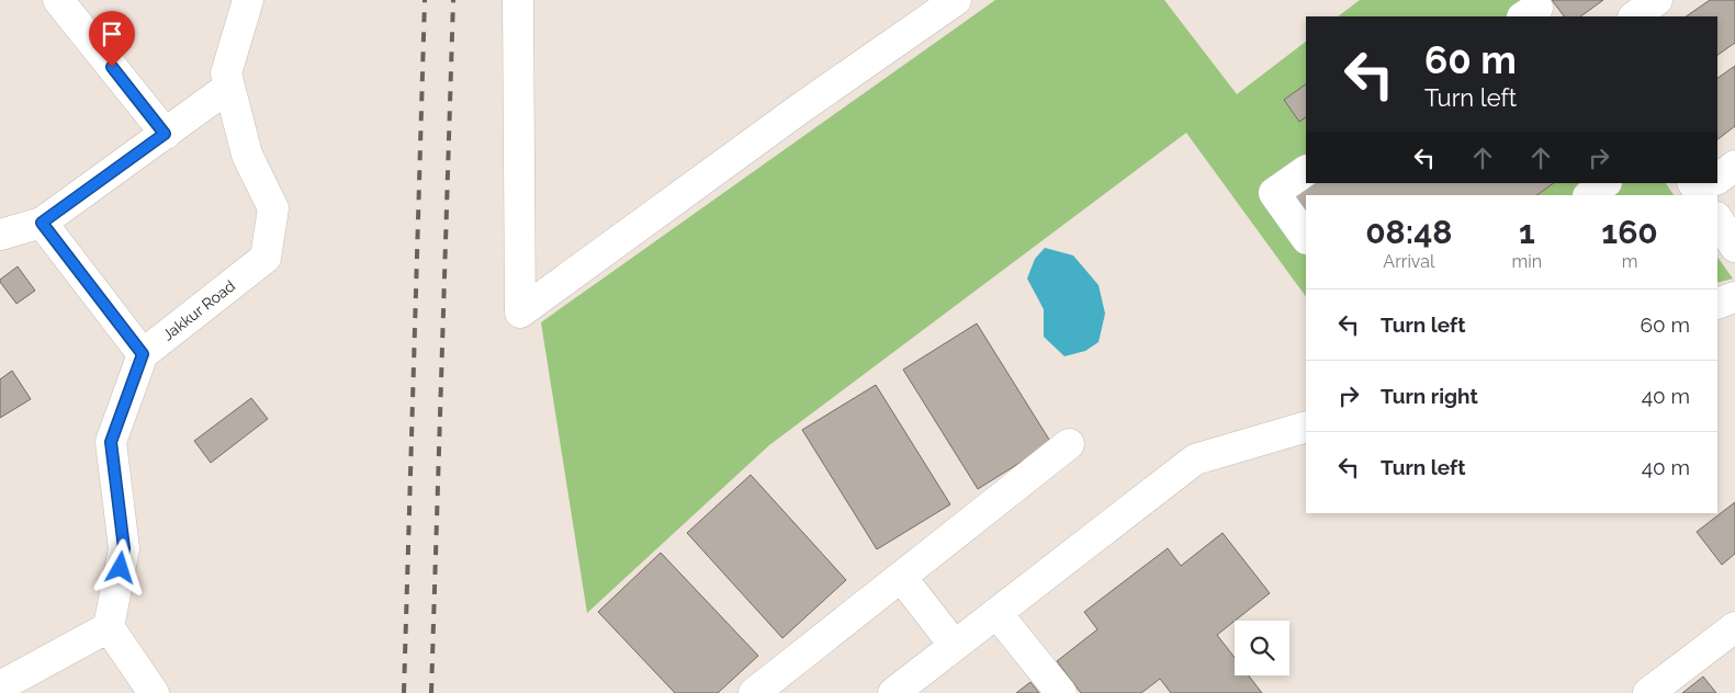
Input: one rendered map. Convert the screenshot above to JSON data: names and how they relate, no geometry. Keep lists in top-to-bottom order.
{
  "streets": {
    "street": ["Jakkur Road"]
  },
  "page": {
    "turn": ["60 m", "Turn left"],
    "eta": [
      "08:48",
      "Arrival",
      "1",
      "min",
      "160",
      "m"
    ],
    "list": [
      {
        "name": "Turn left",
        "value": "60 m"
      },
      {
        "name": "Turn right",
        "value": "40 m"
      },
      {
        "name": "Turn left",
        "value": "40 m"
      }
    ]
  }
}
